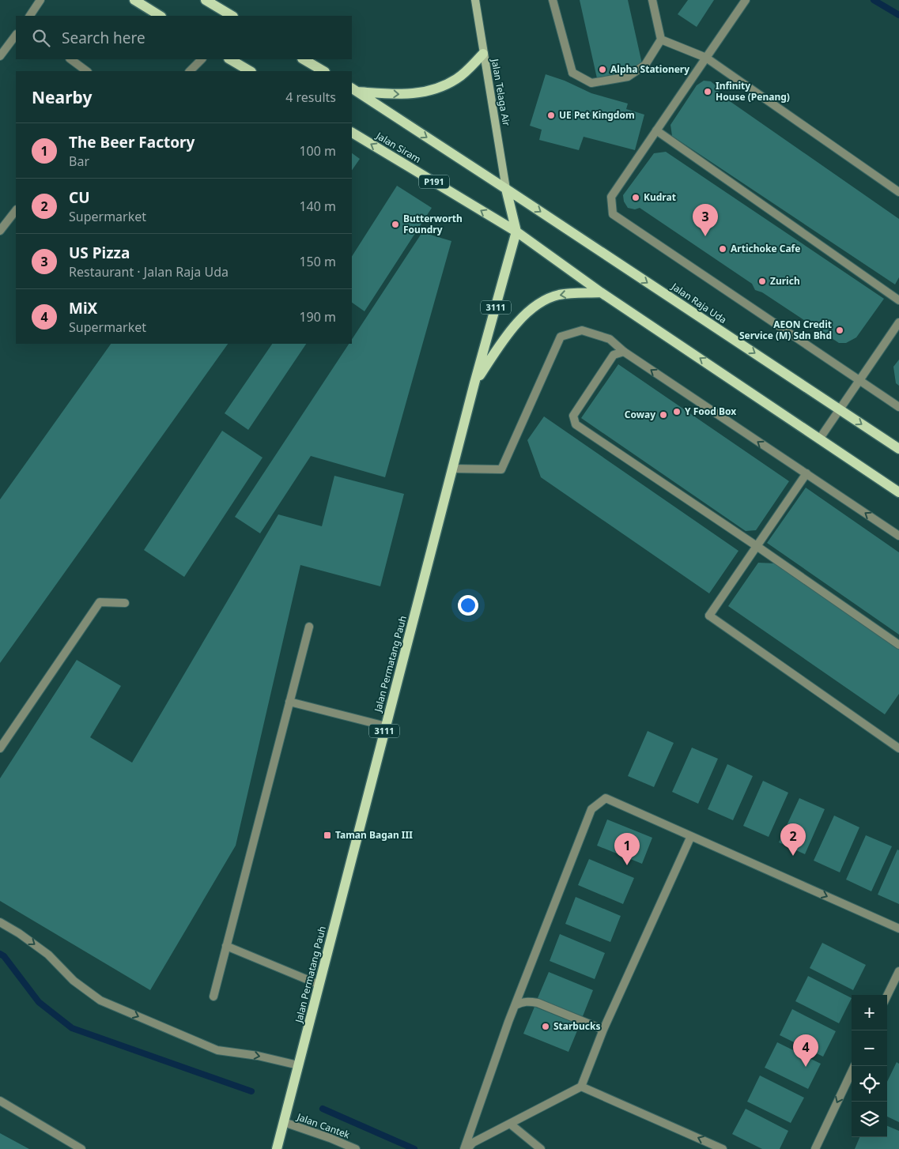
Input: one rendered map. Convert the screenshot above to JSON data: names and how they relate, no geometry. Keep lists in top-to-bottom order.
{
  "streets": {
    "main road": [
      "Jalan Siram",
      "P191",
      "Jalan Raja Uda",
      "3111",
      "Jalan Permatang Pauh"
    ],
    "street": ["Jalan Telaga Air", "Jalan Cantek"]
  },
  "crossings": [
    ["Jalan Telaga Air", "Jalan Raja Uda"],
    ["Jalan Telaga Air", "3111"],
    ["Jalan Siram", "3111"],
    ["Jalan Siram", "Jalan Permatang Pauh"],
    ["Jalan Raja Uda", "3111"],
    ["3111", "Jalan Permatang Pauh"],
    ["Jalan Permatang Pauh", "Jalan Cantek"]
  ],
  "places": {
    "other": [
      "Alpha Stationery",
      "Infinity House (Penang)",
      "UE Pet Kingdom",
      "Kudrat",
      "Butterworth Foundry",
      "Artichoke Cafe",
      "Zurich",
      "AEON Credit Service (M) Sdn Bhd",
      "Y Food Box",
      "Coway",
      "Starbucks"
    ],
    "transit": ["Taman Bagan III"]
  },
  "page": {
    "search": "Search here",
    "heading": ["Nearby", "4 results"],
    "list": [
      {
        "mark": "1",
        "name": "The Beer Factory",
        "note": "Bar",
        "value": "100 m"
      },
      {
        "mark": "2",
        "name": "CU",
        "note": "Supermarket",
        "value": "140 m"
      },
      {
        "mark": "3",
        "name": "US Pizza",
        "note": "Restaurant · Jalan Raja Uda",
        "value": "150 m"
      },
      {
        "mark": "4",
        "name": "MiX",
        "note": "Supermarket",
        "value": "190 m"
      }
    ],
    "pins": [
      "3",
      "2",
      "1",
      "4"
    ],
    "map_buttons": ["+", "−"]
  }
}
